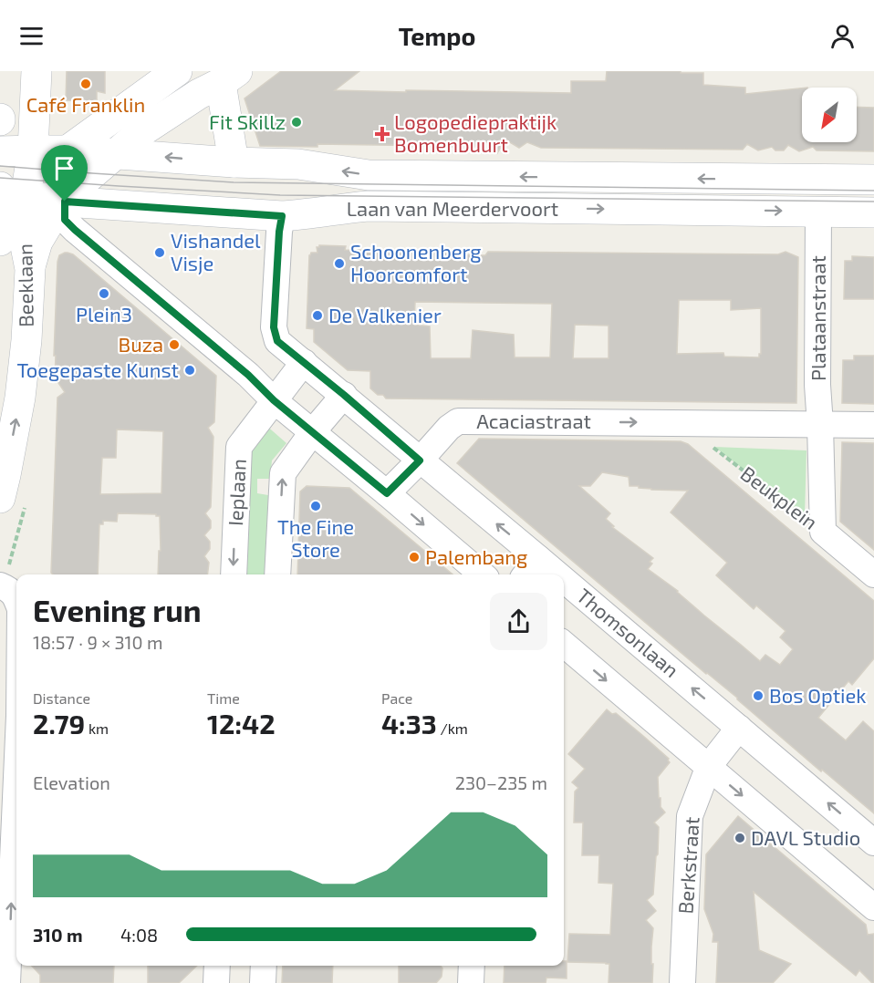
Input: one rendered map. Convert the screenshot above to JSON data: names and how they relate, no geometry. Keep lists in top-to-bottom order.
{
  "streets": {
    "street": [
      "Laan van Meerdervoort",
      "Beeklaan",
      "Plataanstraat",
      "Acaciastraat",
      "Ieplaan",
      "Beukplein",
      "Thomsonlaan",
      "Berkstraat"
    ]
  },
  "crossings": [
    ["Laan van Meerdervoort", "Beeklaan"],
    ["Laan van Meerdervoort", "Plataanstraat"],
    ["Laan van Meerdervoort", "Thomsonlaan"],
    ["Plataanstraat", "Beukplein"],
    ["Acaciastraat", "Beukplein"],
    ["Acaciastraat", "Thomsonlaan"],
    ["Ieplaan", "Thomsonlaan"],
    ["Thomsonlaan", "Berkstraat"]
  ],
  "one_way": ["Beeklaan", "Acaciastraat"],
  "places": {
    "other": [
      "Café Franklin",
      "Fit Skillz",
      "Vishandel Visje",
      "Schoonenberg Hoorcomfort",
      "Plein3",
      "De Valkenier",
      "Buza",
      "Toegepaste Kunst",
      "The Fine Store",
      "Palembang",
      "Bos Optiek",
      "DAVL Studio"
    ],
    "health": ["Logopediepraktijk Bomenbuurt"]
  },
  "north": "bottom left",
  "page": {
    "header": "Tempo",
    "heading": ["Evening run", "18:57 · 9 × 310 m"],
    "stats": [
      ["Distance", "2.79 km"],
      ["Time", "12:42"],
      ["Pace", "4:33 /km"]
    ],
    "chart": ["Elevation", "230–235 m"],
    "list": [
      {
        "name": "310 m",
        "note": "4:08"
      }
    ]
  }
}
